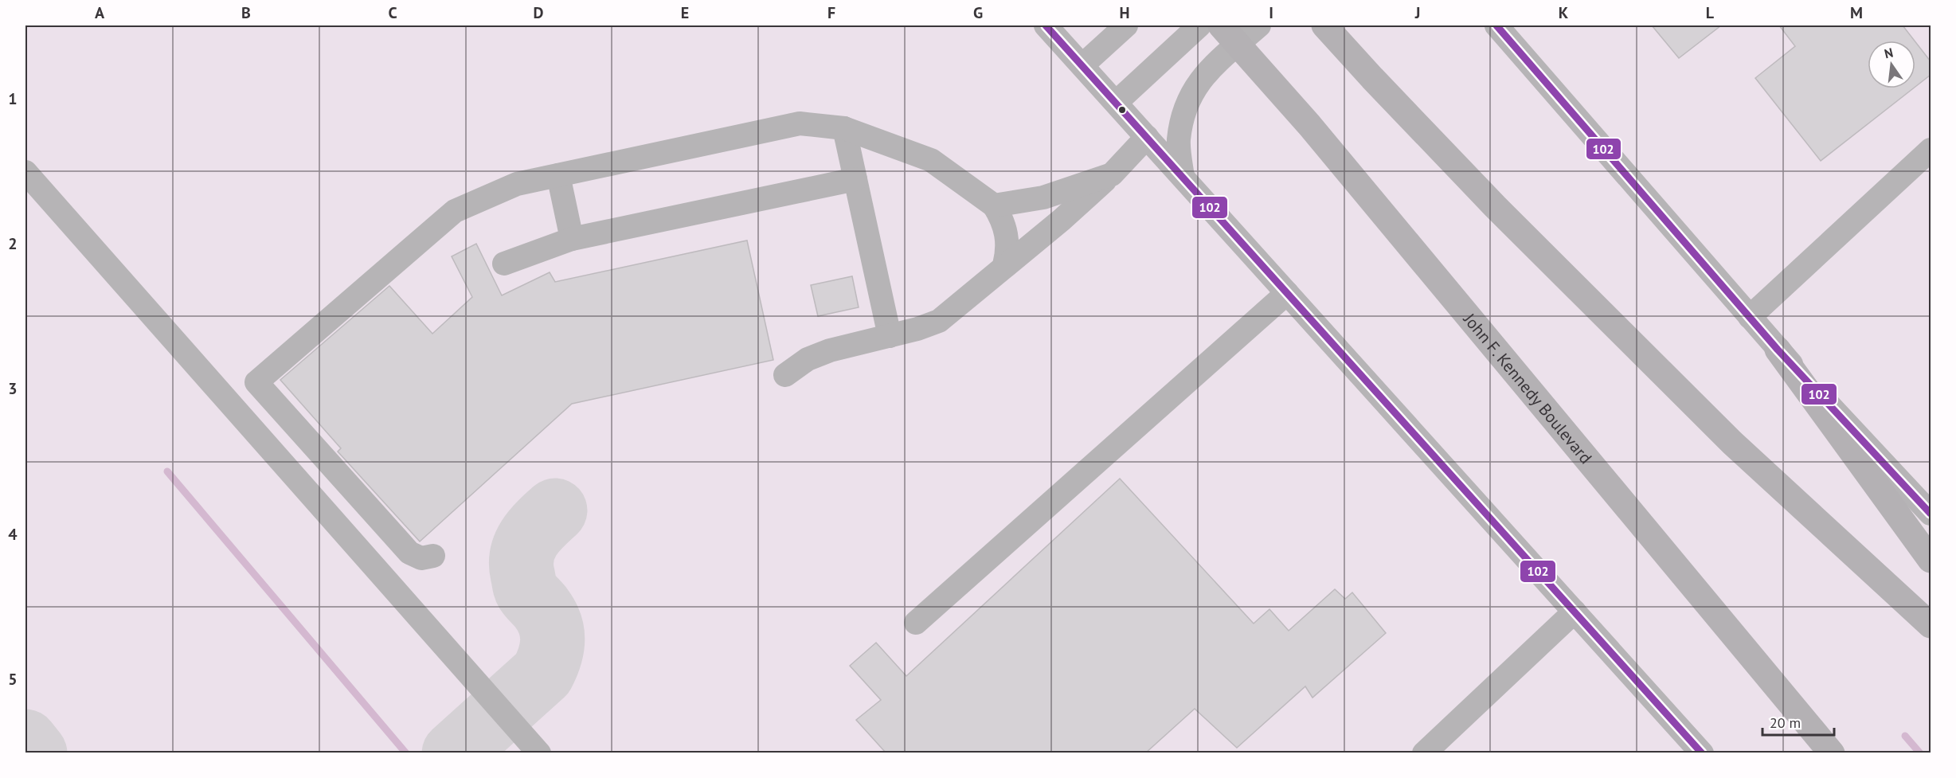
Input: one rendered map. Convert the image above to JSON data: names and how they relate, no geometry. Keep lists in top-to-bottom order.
{
  "streets": {
    "highway": ["John F. Kennedy Boulevard"]
  },
  "lines": ["transit line 102"],
  "scale_bar": "20 m",
  "north": "top",
  "grid": {
    "columns": [
      "A",
      "B",
      "C",
      "D",
      "E",
      "F",
      "G",
      "H",
      "I",
      "J",
      "K",
      "L",
      "M"
    ],
    "rows": [
      "1",
      "2",
      "3",
      "4",
      "5"
    ]
  }
}
